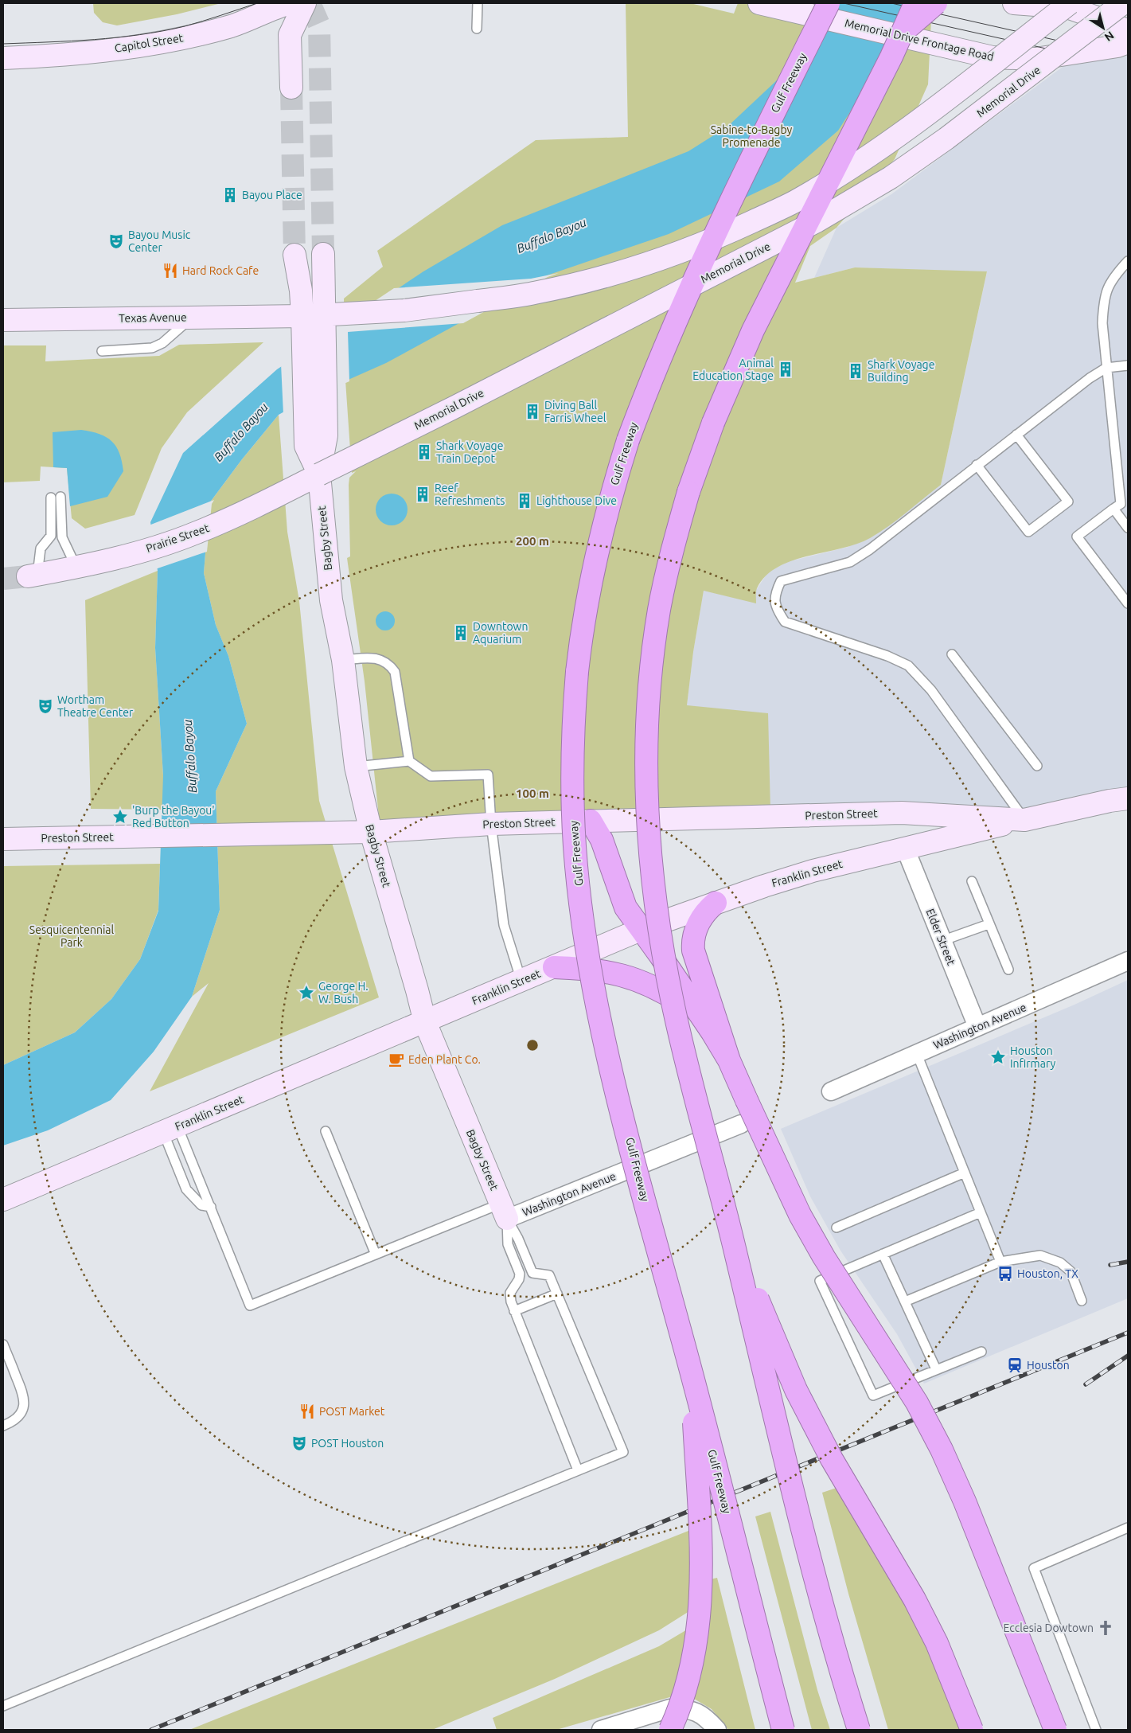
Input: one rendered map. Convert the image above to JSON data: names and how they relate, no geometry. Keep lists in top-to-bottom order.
{
  "streets": {
    "highway": ["Gulf Freeway"],
    "street": [
      "Memorial Drive Frontage Road",
      "Capitol Street",
      "Memorial Drive",
      "Texas Avenue",
      "Prairie Street",
      "Bagby Street",
      "Preston Street",
      "Franklin Street",
      "Elder Street",
      "Washington Avenue"
    ]
  },
  "crossings": [
    ["Memorial Drive", "Prairie Street"],
    ["Memorial Drive", "Bagby Street"],
    ["Texas Avenue", "Bagby Street"],
    ["Prairie Street", "Bagby Street"],
    ["Bagby Street", "Preston Street"],
    ["Bagby Street", "Franklin Street"],
    ["Bagby Street", "Washington Avenue"],
    ["Preston Street", "Franklin Street"],
    ["Franklin Street", "Elder Street"],
    ["Elder Street", "Washington Avenue"]
  ],
  "water": ["Buffalo Bayou"],
  "parks": ["Sabine-to-Bagby Promenade", "Sesquicentennial Park"],
  "places": {
    "building": [
      "Bayou Place",
      "Animal Education Stage",
      "Shark Voyage Building",
      "Diving Ball Farris Wheel",
      "Shark Voyage Train Depot",
      "Reef Refreshments",
      "Lighthouse Dive",
      "Downtown Aquarium"
    ],
    "theatre": ["Bayou Music Center", "Wortham Theatre Center", "POST Houston"],
    "restaurant": ["Hard Rock Cafe", "POST Market"],
    "place": ["'Burp the Bayou' Red Button", "George H. W. Bush", "Houston Infirmary"],
    "cafe": ["Eden Plant Co."],
    "bus stop": ["Houston, TX"],
    "station": ["Houston"],
    "church": ["Ecclesia Dowtown"]
  },
  "north": "bottom right",
  "rings": ["200 m", "100 m"]
}
